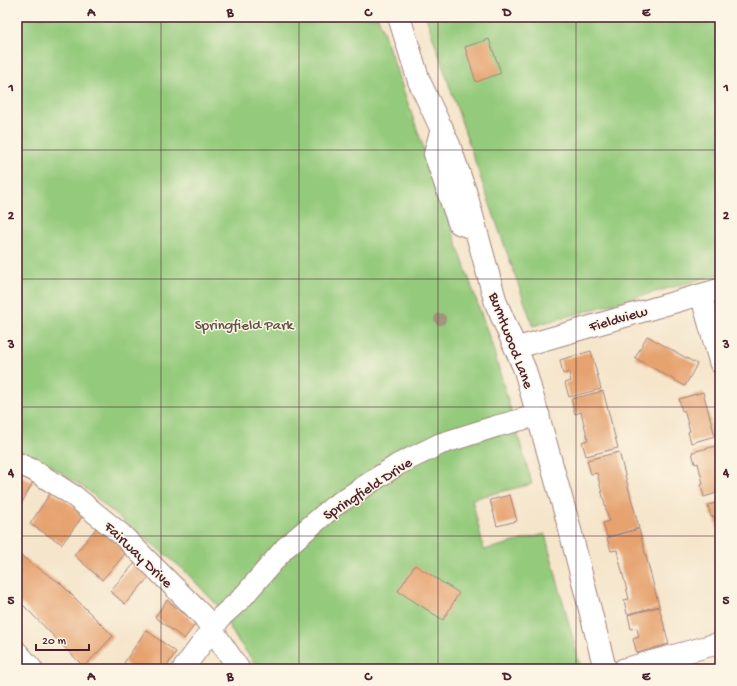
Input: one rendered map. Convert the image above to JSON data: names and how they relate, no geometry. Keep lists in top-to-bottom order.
{
  "streets": {
    "main road": ["Burntwood Lane"],
    "street": ["Fieldview", "Springfield Drive", "Fairway Drive"]
  },
  "crossings": [
    ["Fieldview", "Burntwood Lane"],
    ["Burntwood Lane", "Springfield Drive"],
    ["Springfield Drive", "Fairway Drive"]
  ],
  "parks": ["Springfield Park"],
  "scale_bar": "20 m",
  "grid": {
    "columns": [
      "A",
      "B",
      "C",
      "D",
      "E"
    ],
    "rows": [
      "1",
      "2",
      "3",
      "4",
      "5"
    ]
  }
}
